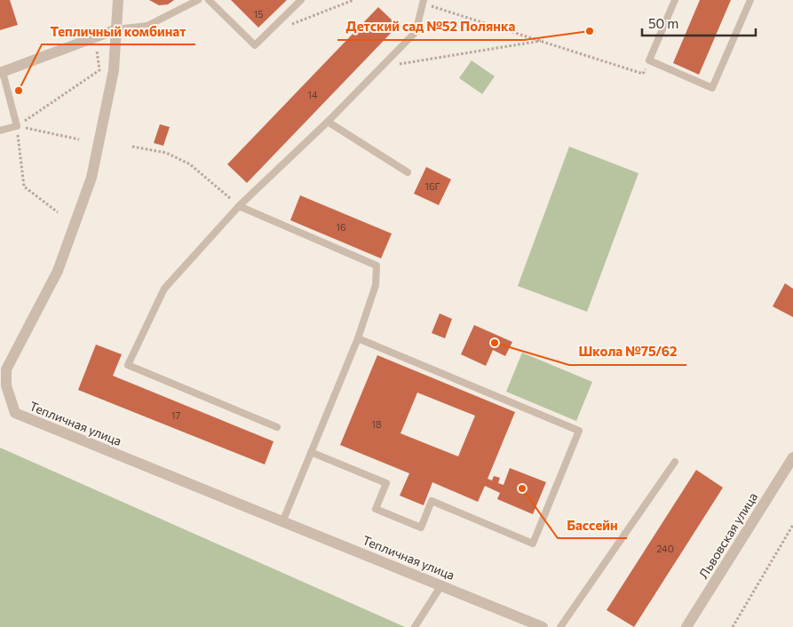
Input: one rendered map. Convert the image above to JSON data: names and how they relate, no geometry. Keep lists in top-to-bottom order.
{
  "streets": {
    "street": ["Тепличная улица", "Львовская улица"]
  },
  "places": [
    "Детский сад №52 Полянка",
    "Тепличный комбинат",
    "Школа №75/62",
    "Бассейн"
  ],
  "house_numbers": [
    "15",
    "14",
    "16Г",
    "16",
    "17",
    "18",
    "240"
  ],
  "scale_bar": "50 m"
}
